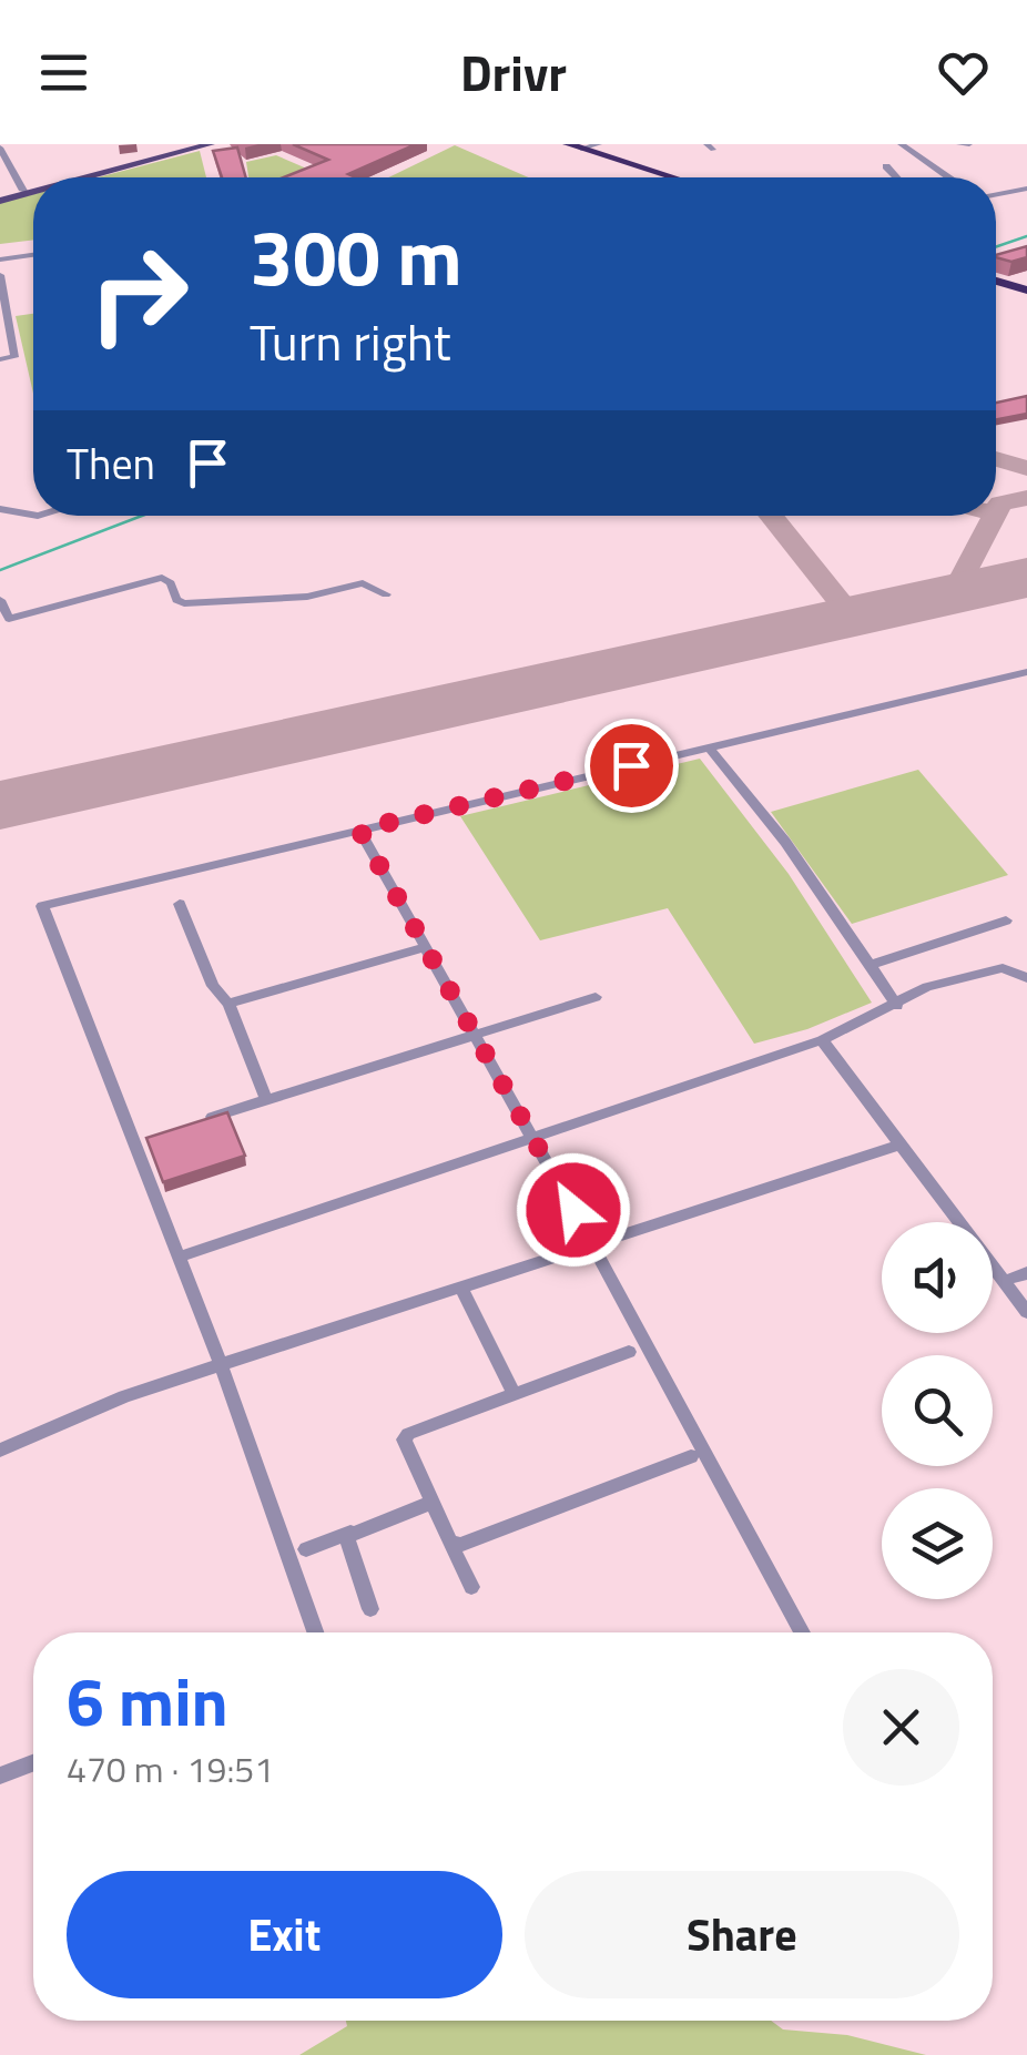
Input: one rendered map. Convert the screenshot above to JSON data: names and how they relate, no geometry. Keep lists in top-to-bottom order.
{
  "page": {
    "header": "Drivr",
    "turn": ["300 m", "Turn right"],
    "then": "Then",
    "heading": ["6 min", "470 m · 19:51"],
    "buttons": ["Exit", "Share"]
  }
}
